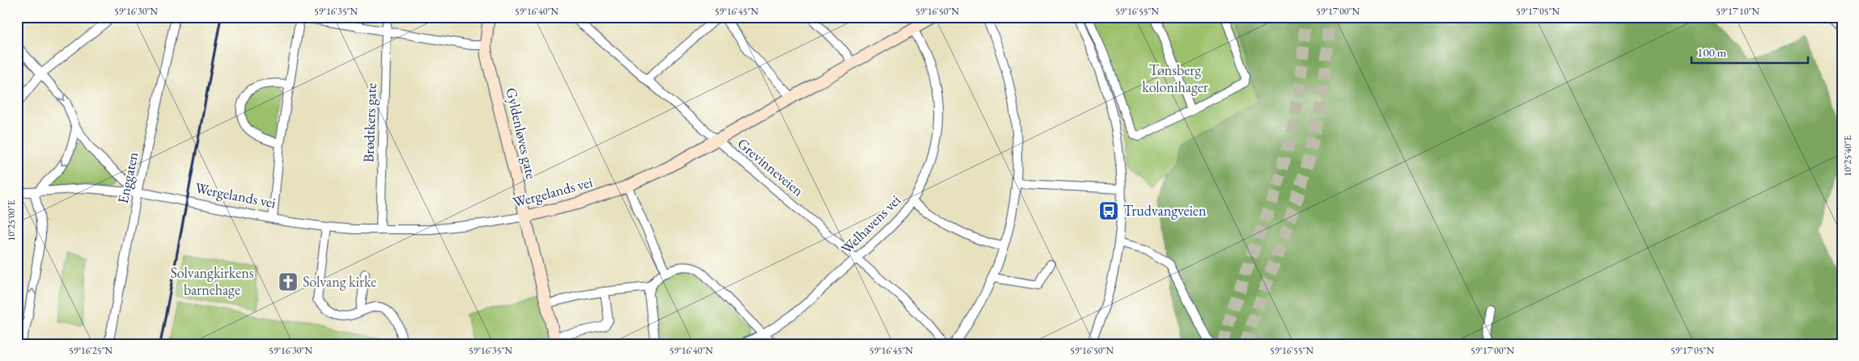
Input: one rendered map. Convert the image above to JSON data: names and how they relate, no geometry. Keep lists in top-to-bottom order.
{
  "streets": {
    "main road": ["Gyldenløves gate", "Wergelands vei"],
    "street": [
      "Brødtkers gate",
      "Grevinneveien",
      "Enggaten",
      "Welhavens vei"
    ]
  },
  "crossings": [
    ["Brødtkers gate", "Wergelands vei"],
    ["Gyldenløves gate", "Wergelands vei"],
    ["Grevinneveien", "Wergelands vei"],
    ["Grevinneveien", "Welhavens vei"],
    ["Enggaten", "Wergelands vei"],
    ["Wergelands vei", "Welhavens vei"]
  ],
  "parks": ["Tønsberg kolonihager", "Solvangkirkens barnehage"],
  "places": {
    "bus stop": ["Trudvangveien"],
    "church": ["Solvang kirke"]
  },
  "scale_bar": "100 m",
  "coordinates": [
    "59°16'30\"N",
    "59°16'35\"N",
    "59°16'40\"N",
    "59°16'45\"N",
    "59°16'50\"N",
    "59°16'55\"N",
    "59°17'00\"N",
    "59°17'05\"N",
    "59°17'10\"N",
    "10°25'40\"E",
    "10°25'00\"E",
    "59°16'25\"N"
  ]
}
